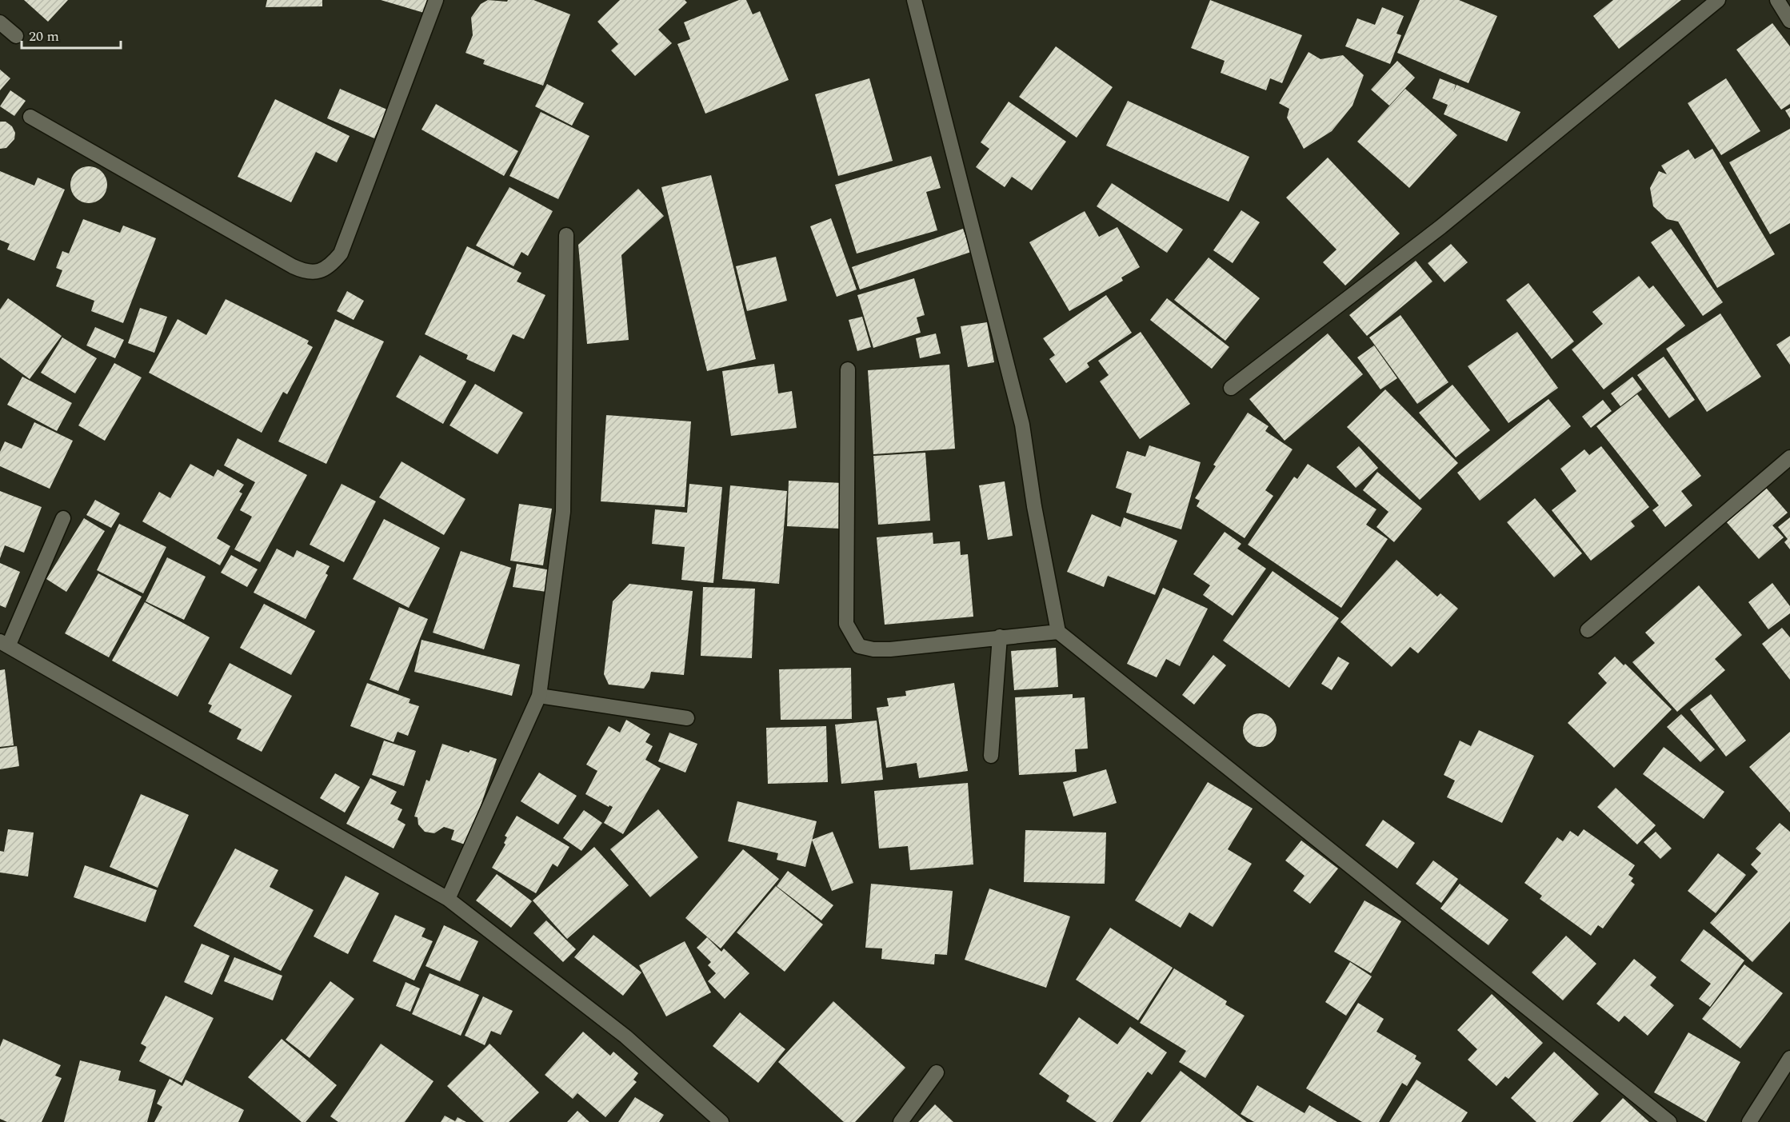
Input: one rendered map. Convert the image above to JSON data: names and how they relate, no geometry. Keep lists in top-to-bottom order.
{
  "scale_bar": "20 m"
}
